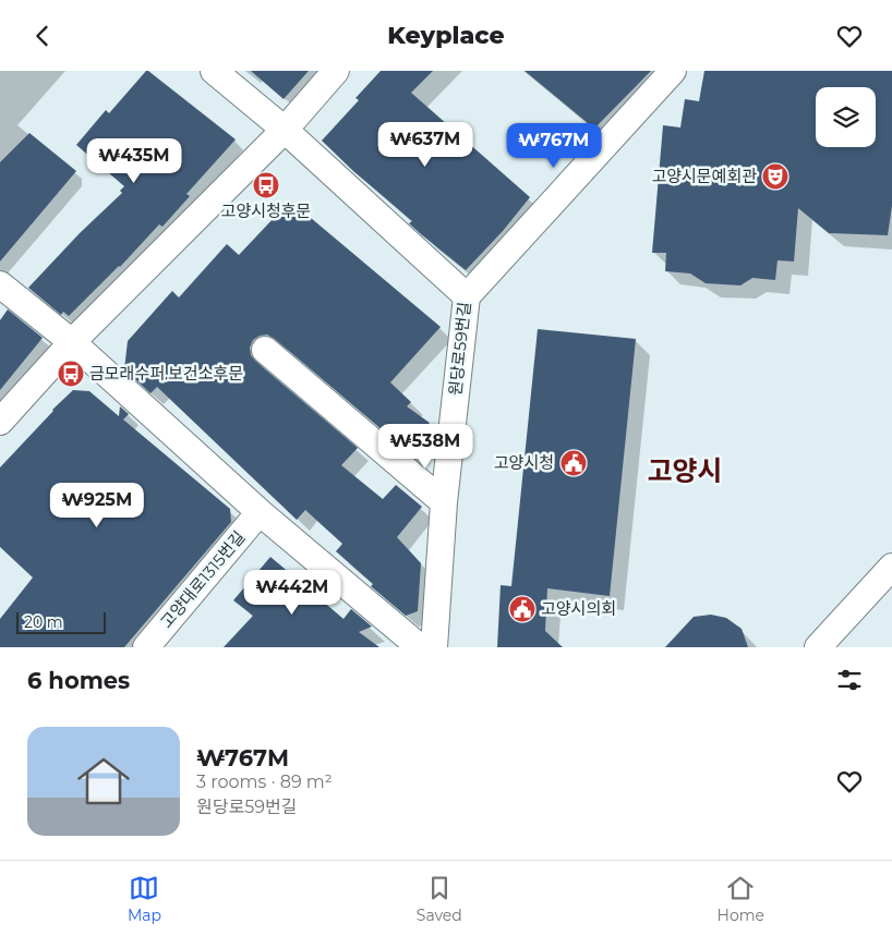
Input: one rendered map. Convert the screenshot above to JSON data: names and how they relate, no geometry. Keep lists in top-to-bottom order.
{
  "streets": {
    "street": ["원당로59번길", "고양대로1315번길"]
  },
  "districts": ["고양시"],
  "places": {
    "theatre": ["고양시문예회관"],
    "bus stop": ["고양시청후문", "금모래수퍼.보건소후문"],
    "public building": ["고양시청", "고양시의회"]
  },
  "scale_bar": "20 m",
  "page": {
    "header": "Keyplace",
    "price": [
      "₩637M",
      "₩767M",
      "₩435M",
      "₩538M",
      "₩925M",
      "₩442M"
    ],
    "scale": "20 m",
    "heading": "6 homes",
    "list": [
      {
        "name": "₩767M",
        "note": "3 rooms · 89 m² · 원당로59번길"
      }
    ],
    "tabs": ["Map", "Saved", "Home"]
  }
}
